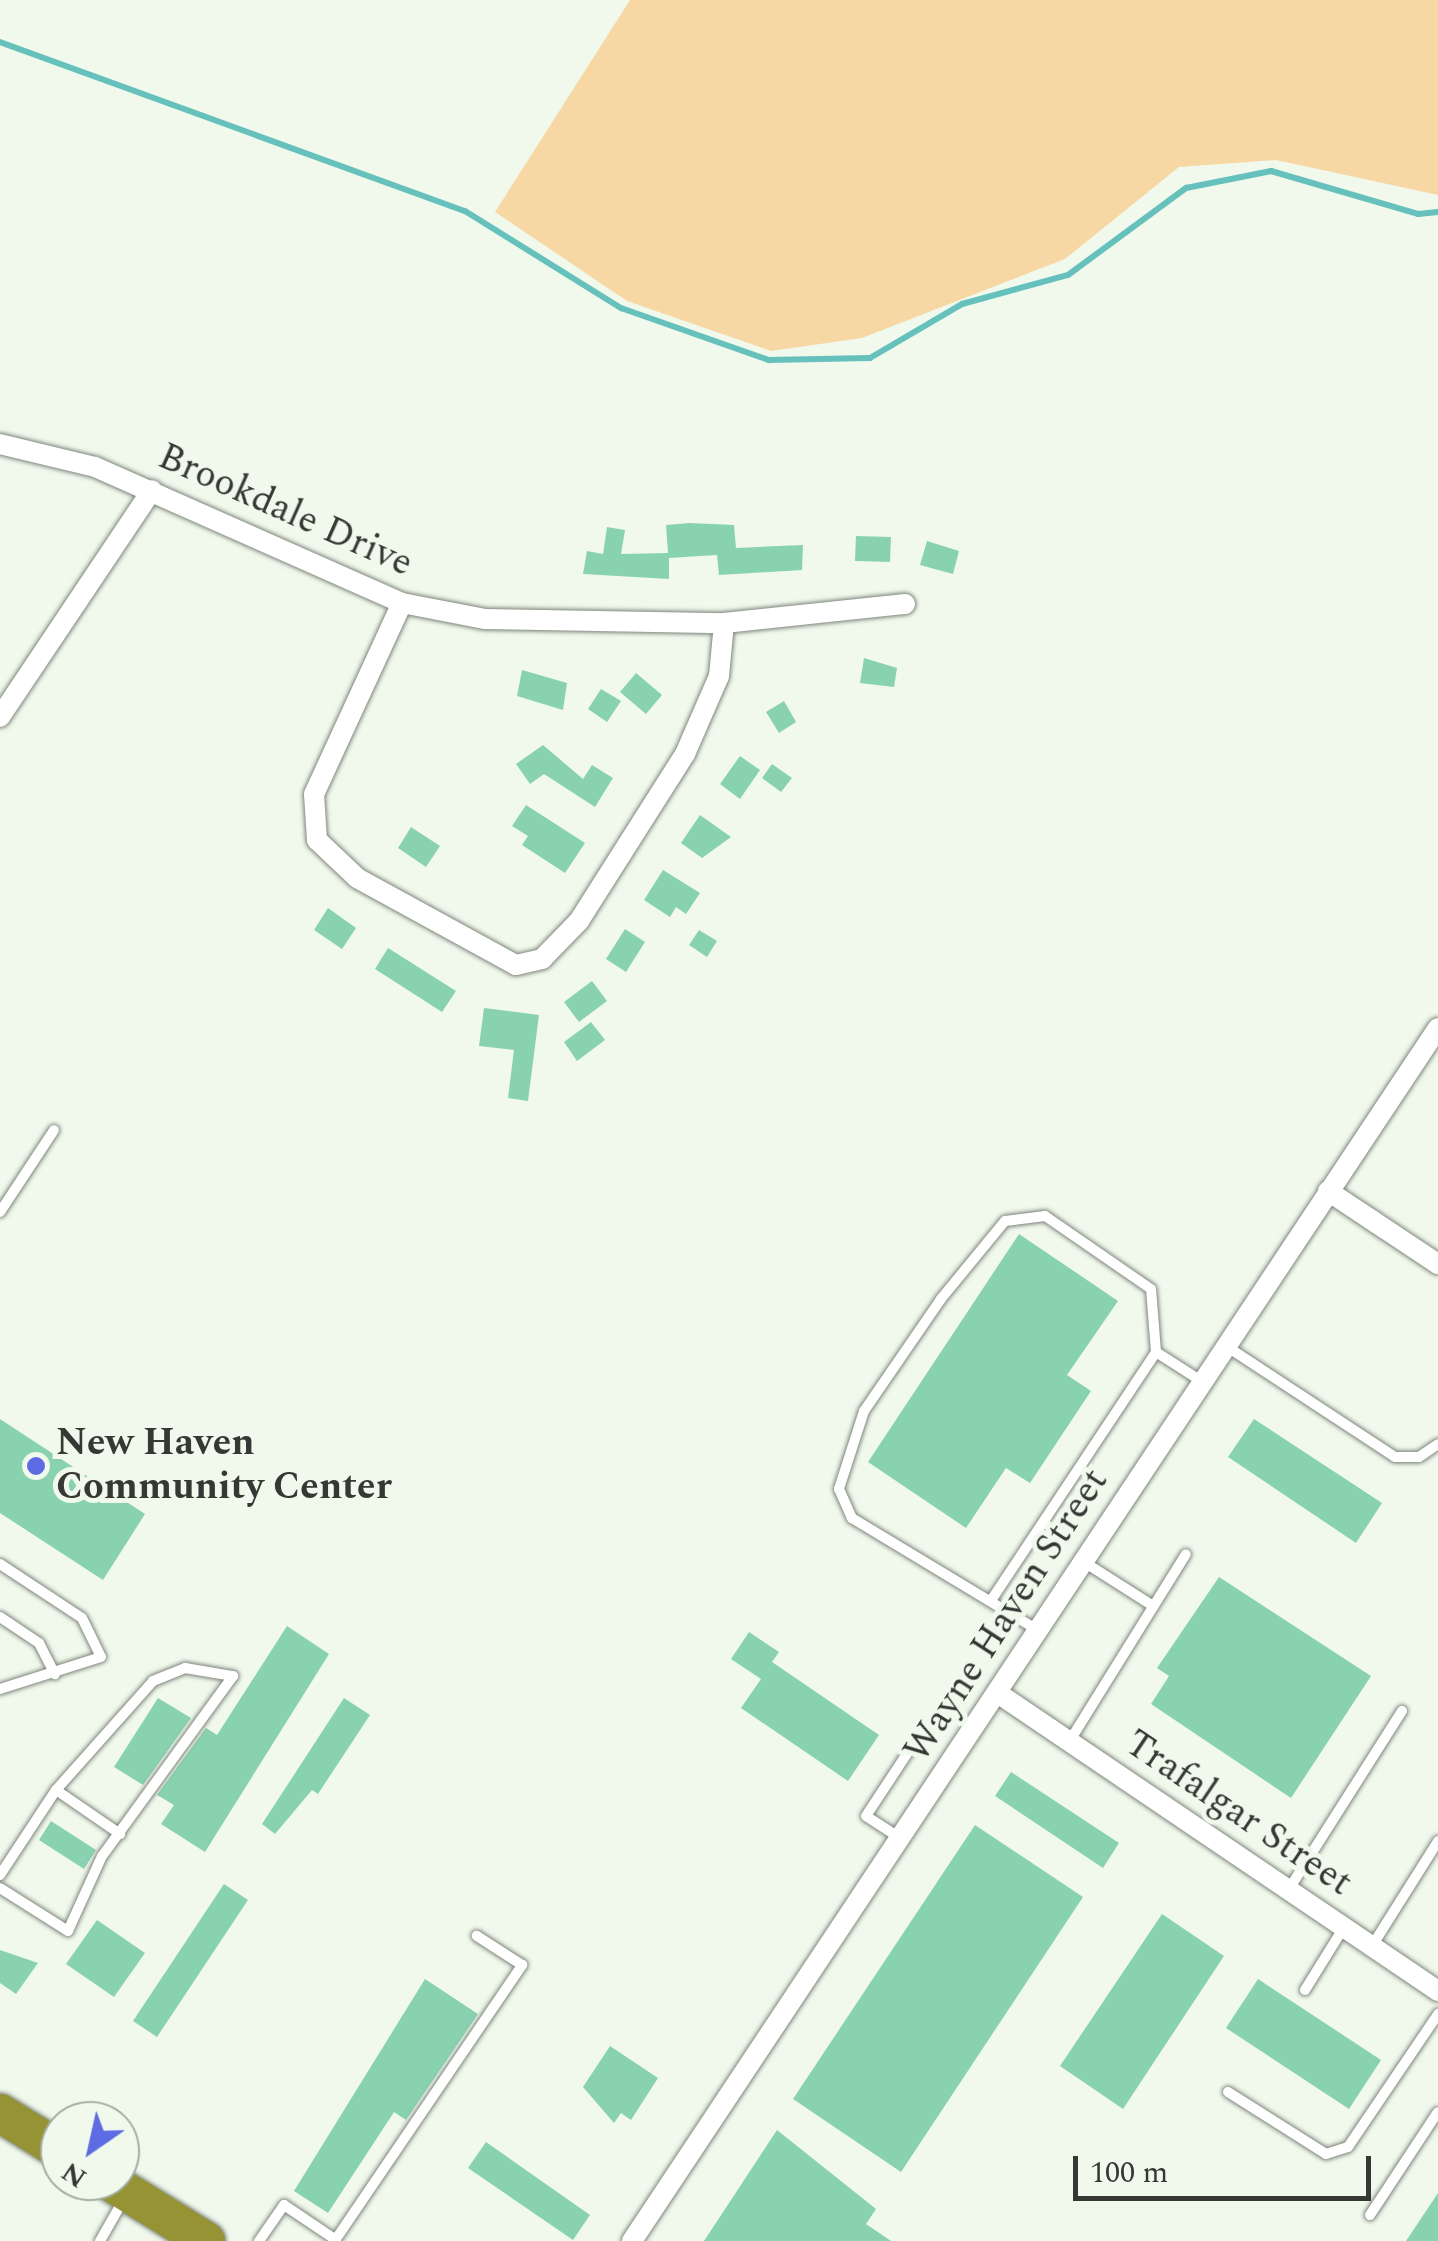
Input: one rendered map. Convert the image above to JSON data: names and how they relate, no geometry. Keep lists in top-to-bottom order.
{
  "streets": {
    "street": ["Brookdale Drive", "Wayne Haven Street", "Trafalgar Street"]
  },
  "crossings": [
    ["Wayne Haven Street", "Trafalgar Street"]
  ],
  "places": ["New Haven Community Center"],
  "scale_bar": "100 m",
  "north": "bottom left"
}
